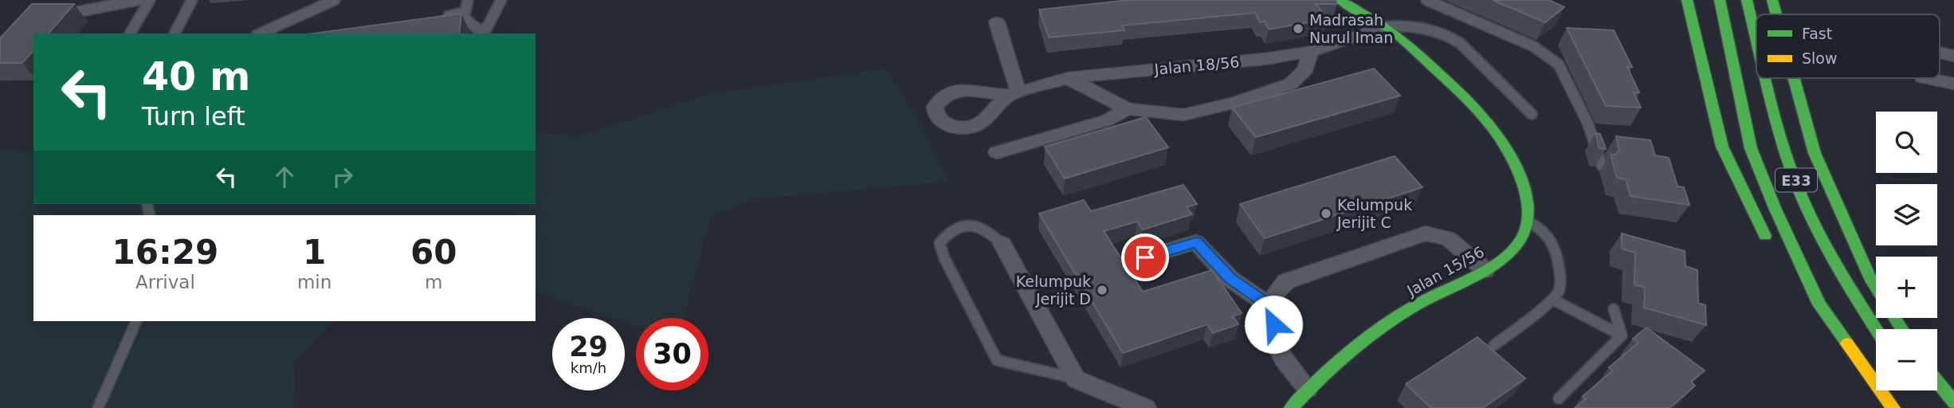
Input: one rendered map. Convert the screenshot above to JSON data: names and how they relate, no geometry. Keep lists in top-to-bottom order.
{
  "streets": {
    "main road": ["E33", "Jalan 15/56"],
    "street": ["Jalan 18/56"]
  },
  "places": ["Madrasah Nurul Iman", "Kelumpuk Jerijit C", "Kelumpuk Jerijit D"],
  "legend": ["Fast", "Slow"],
  "page": {
    "turn": ["40 m", "Turn left"],
    "map_buttons": ["+", "−"],
    "eta": [
      "16:29",
      "Arrival",
      "1",
      "min",
      "60",
      "m"
    ],
    "speed": "29 km/h",
    "limit": "30"
  }
}
